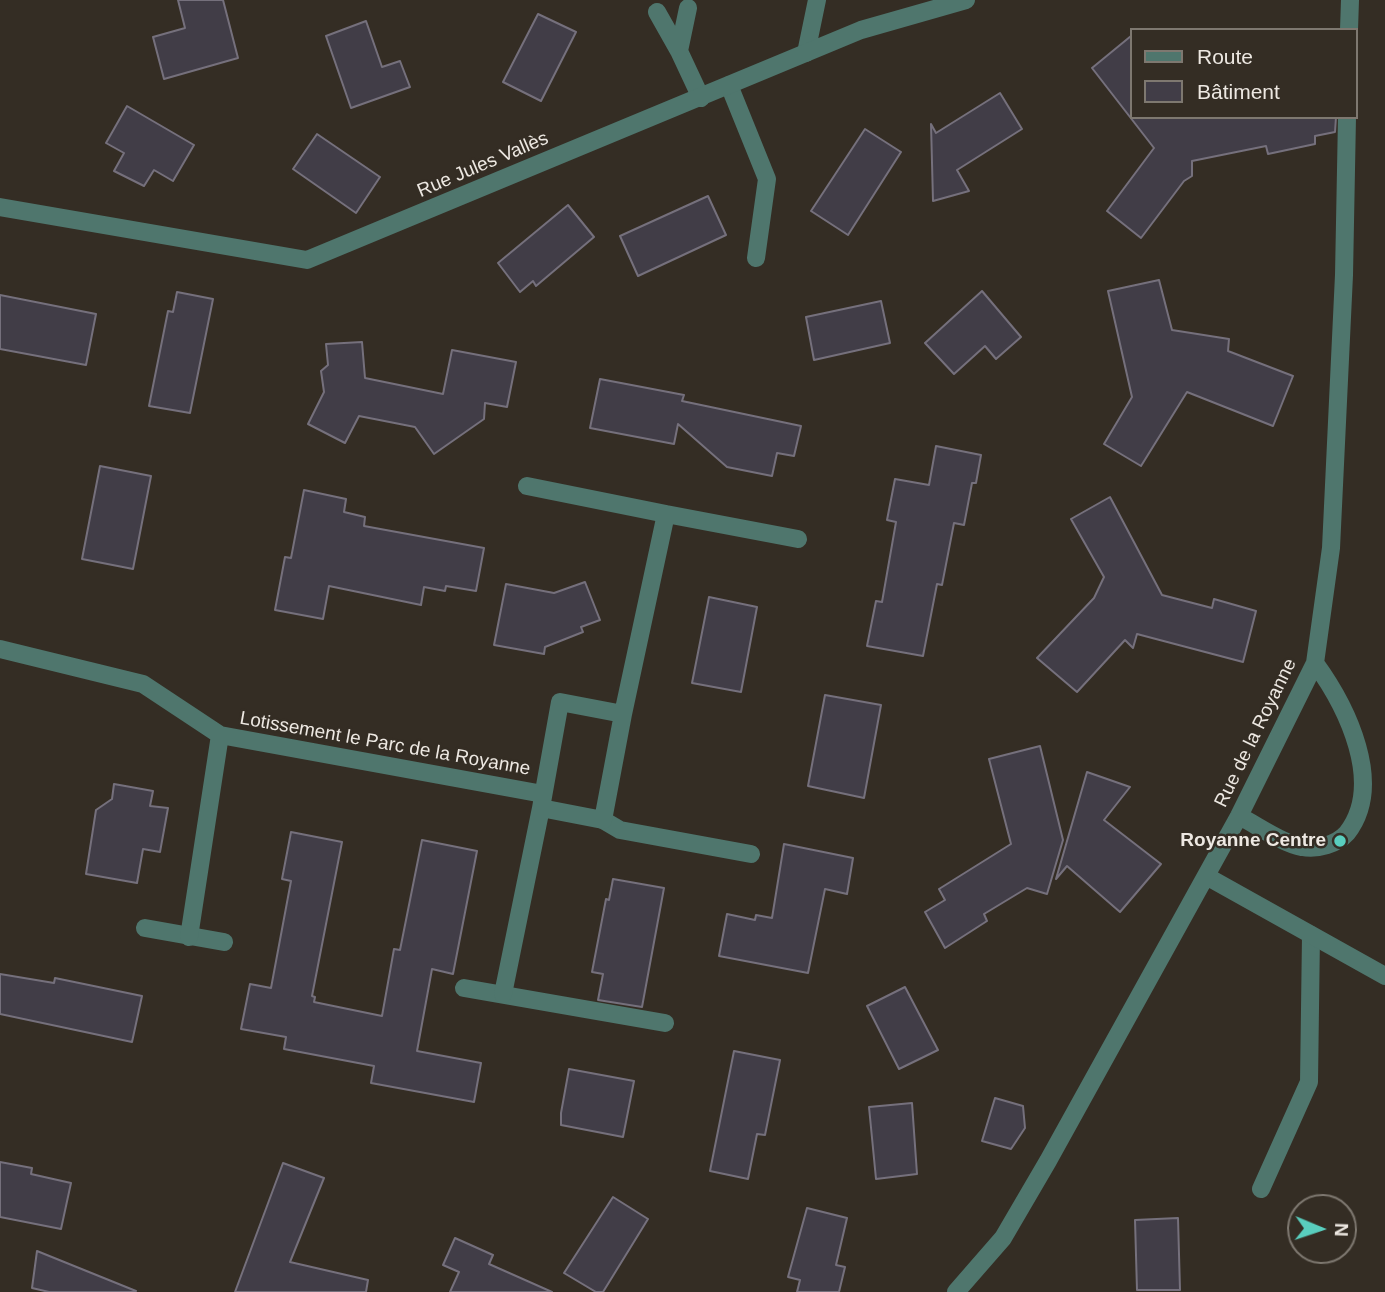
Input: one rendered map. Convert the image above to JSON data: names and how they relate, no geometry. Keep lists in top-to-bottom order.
{
  "streets": {
    "street": ["Rue Jules Vallès", "Rue de la Royanne", "Lotissement le Parc de la Royanne"]
  },
  "places": ["Royanne Centre"],
  "legend": ["Route", "Bâtiment"],
  "north": "right"
}
